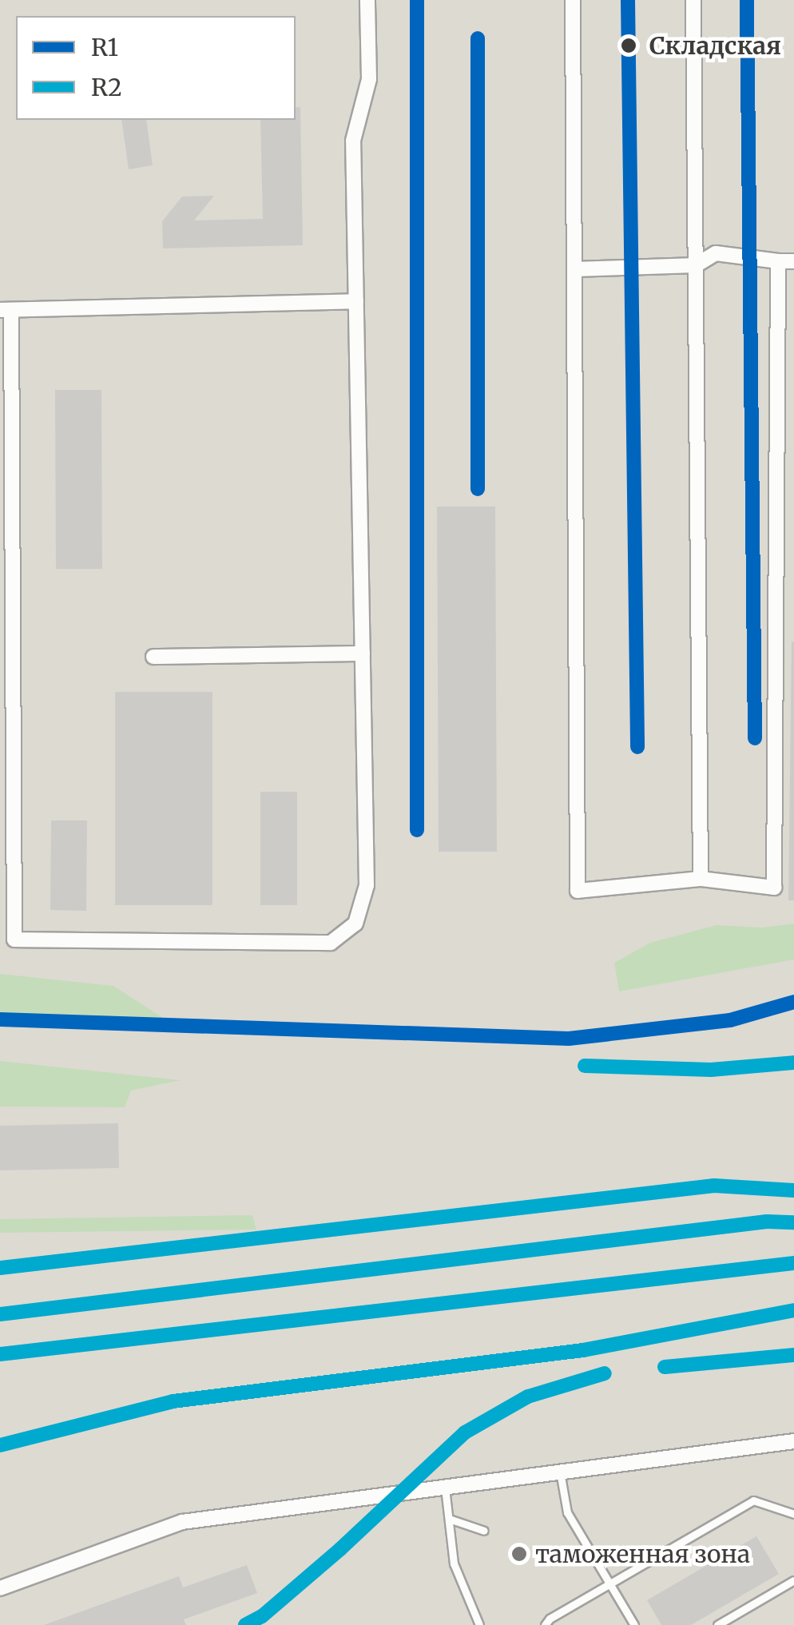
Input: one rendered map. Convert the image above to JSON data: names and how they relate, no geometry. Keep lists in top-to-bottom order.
{
  "places": ["Складская", "таможенная зона"],
  "lines": ["transit line R1", "transit line R2"],
  "legend": ["R1", "R2"]
}
